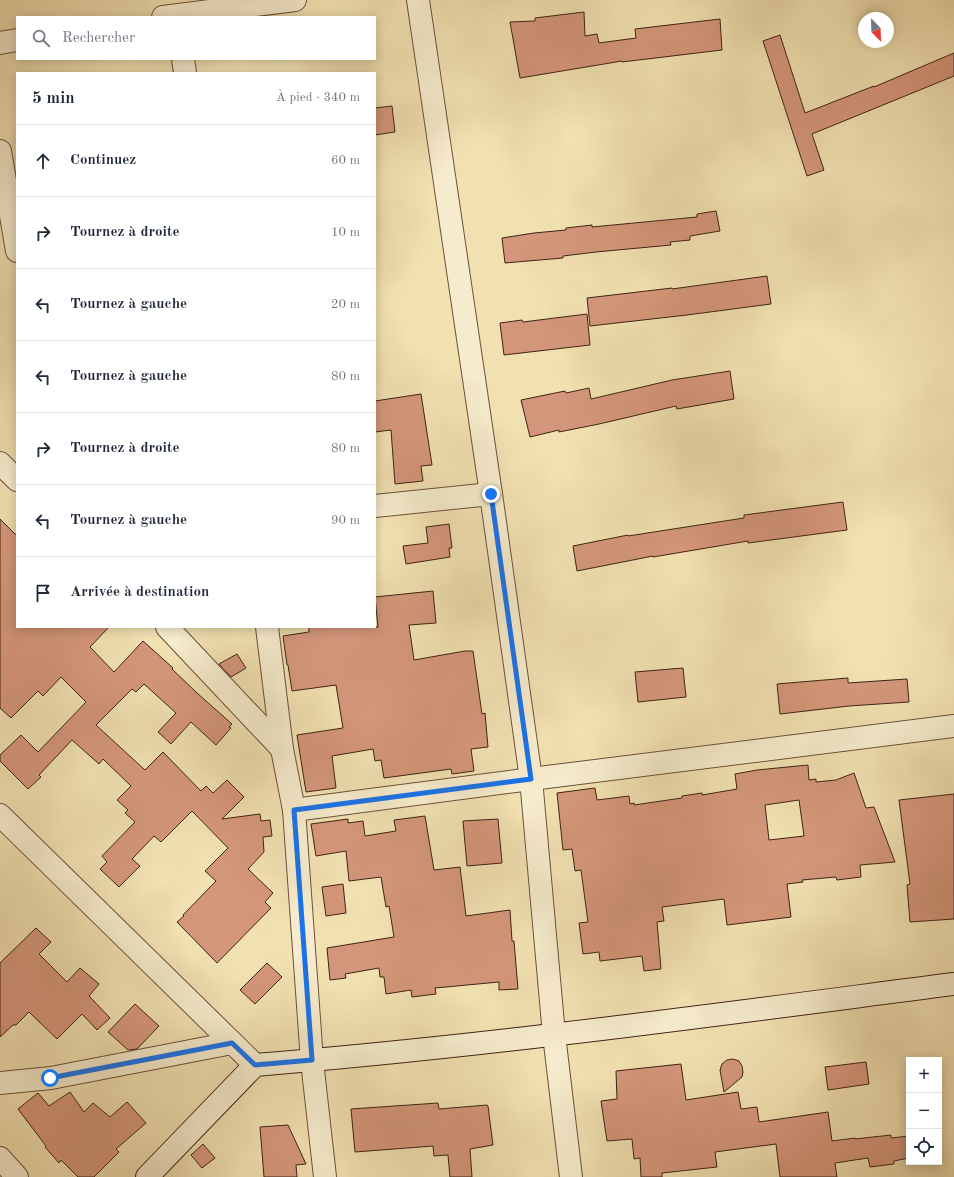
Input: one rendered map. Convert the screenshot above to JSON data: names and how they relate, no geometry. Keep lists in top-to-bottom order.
{
  "north": "bottom right",
  "page": {
    "search": "Rechercher",
    "heading": ["5 min", "À pied · 340 m"],
    "list": [
      ["Continuez", "60 m"],
      ["Tournez à droite", "10 m"],
      ["Tournez à gauche", "20 m"],
      ["Tournez à gauche", "80 m"],
      ["Tournez à droite", "80 m"],
      ["Tournez à gauche", "90 m"],
      "Arrivée à destination"
    ],
    "map_buttons": ["+", "−"]
  }
}
